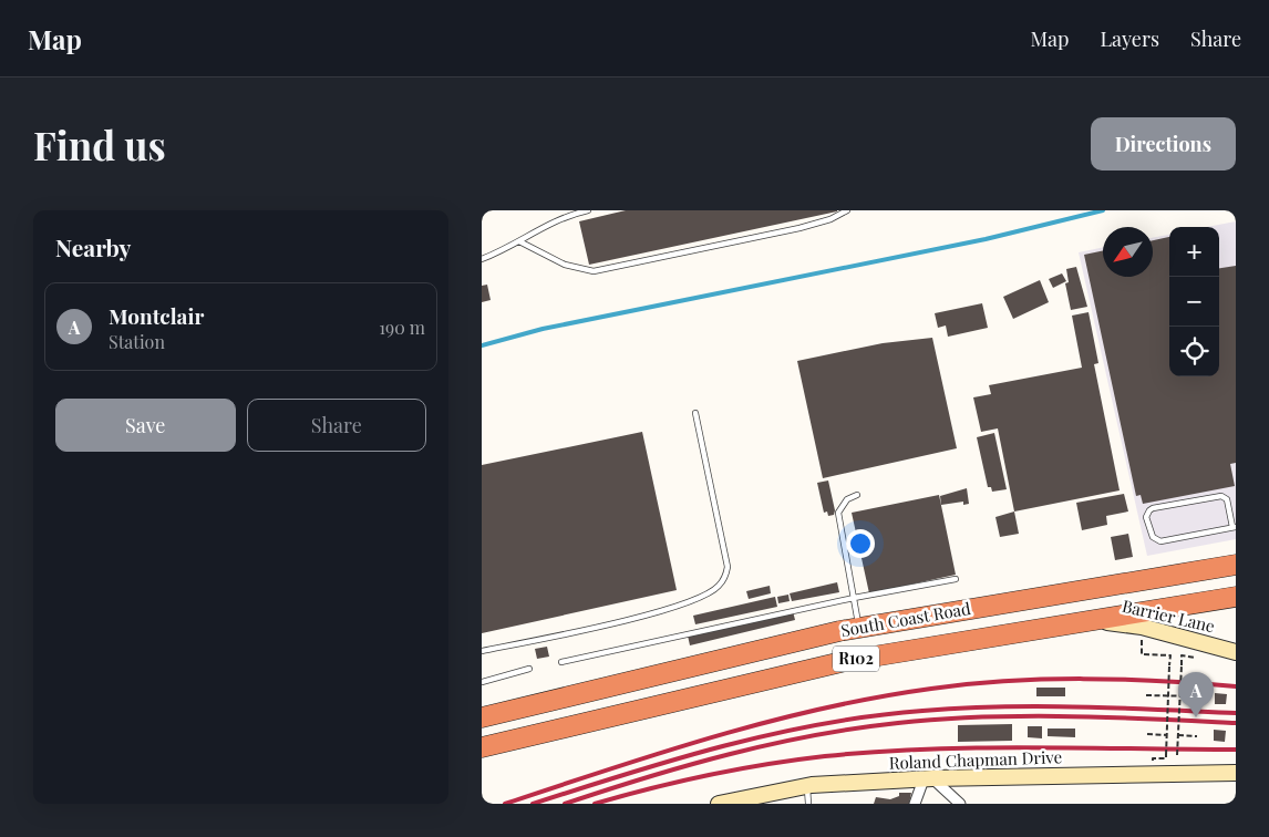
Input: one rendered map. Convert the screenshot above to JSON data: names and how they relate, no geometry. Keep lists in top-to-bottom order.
{
  "streets": {
    "highway": ["South Coast Road", "R102"],
    "street": ["Barrier Lane", "Roland Chapman Drive"]
  },
  "crossings": [
    ["Barrier Lane", "South Coast Road"]
  ],
  "north": "bottom left",
  "page": {
    "header": "Map",
    "nav": ["Map", "Layers", "Share"],
    "buttons": [
      "Directions",
      ["Save", "Share"]
    ],
    "title": "Find us",
    "heading": "Nearby",
    "map_buttons": ["+", "−"],
    "list": [
      {
        "mark": "A",
        "name": "Montclair",
        "note": "Station",
        "value": "190 m"
      }
    ],
    "pins": "A"
  }
}
